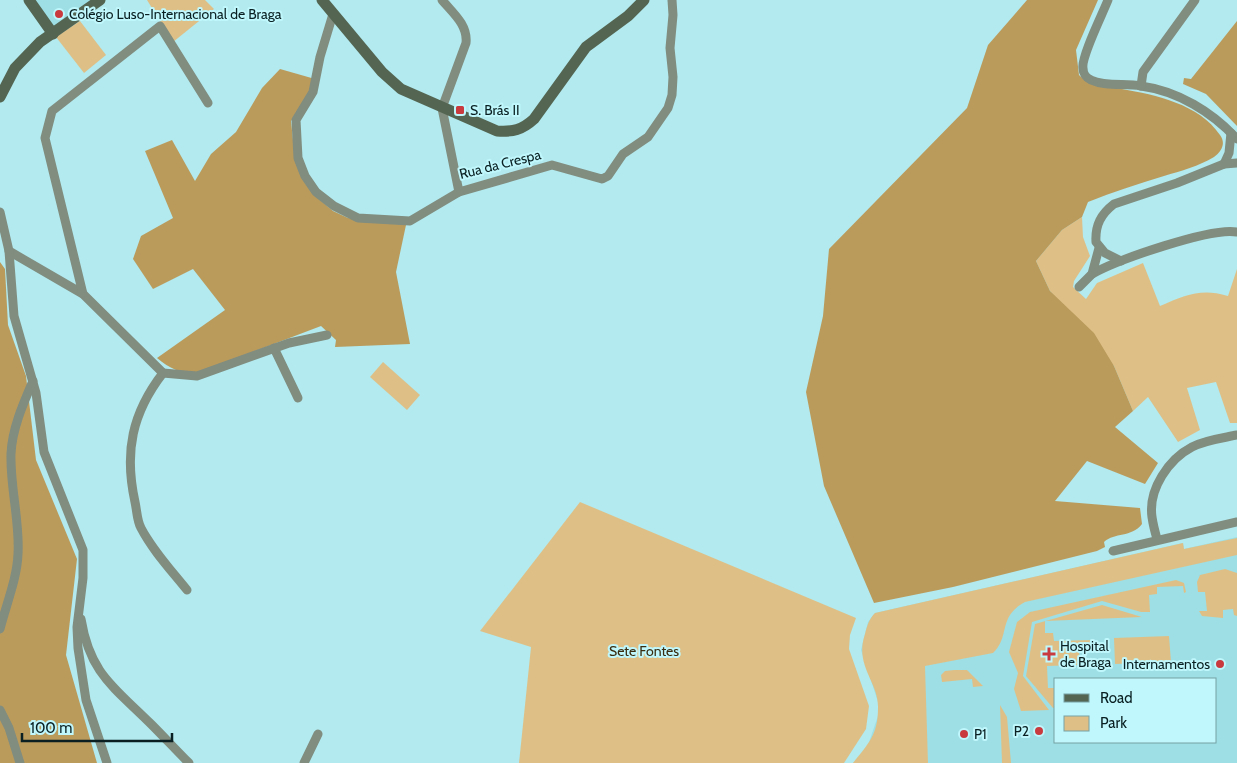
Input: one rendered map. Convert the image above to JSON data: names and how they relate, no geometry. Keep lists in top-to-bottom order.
{
  "streets": {
    "street": ["Rua da Crespa"]
  },
  "parks": ["Sete Fontes"],
  "places": {
    "other": [
      "Colégio Luso-Internacional de Braga",
      "Internamentos",
      "P2",
      "P1"
    ],
    "transit": ["S. Brás II"],
    "health": ["Hospital de Braga"]
  },
  "legend": ["Road", "Park"],
  "scale_bar": "100 m"
}
